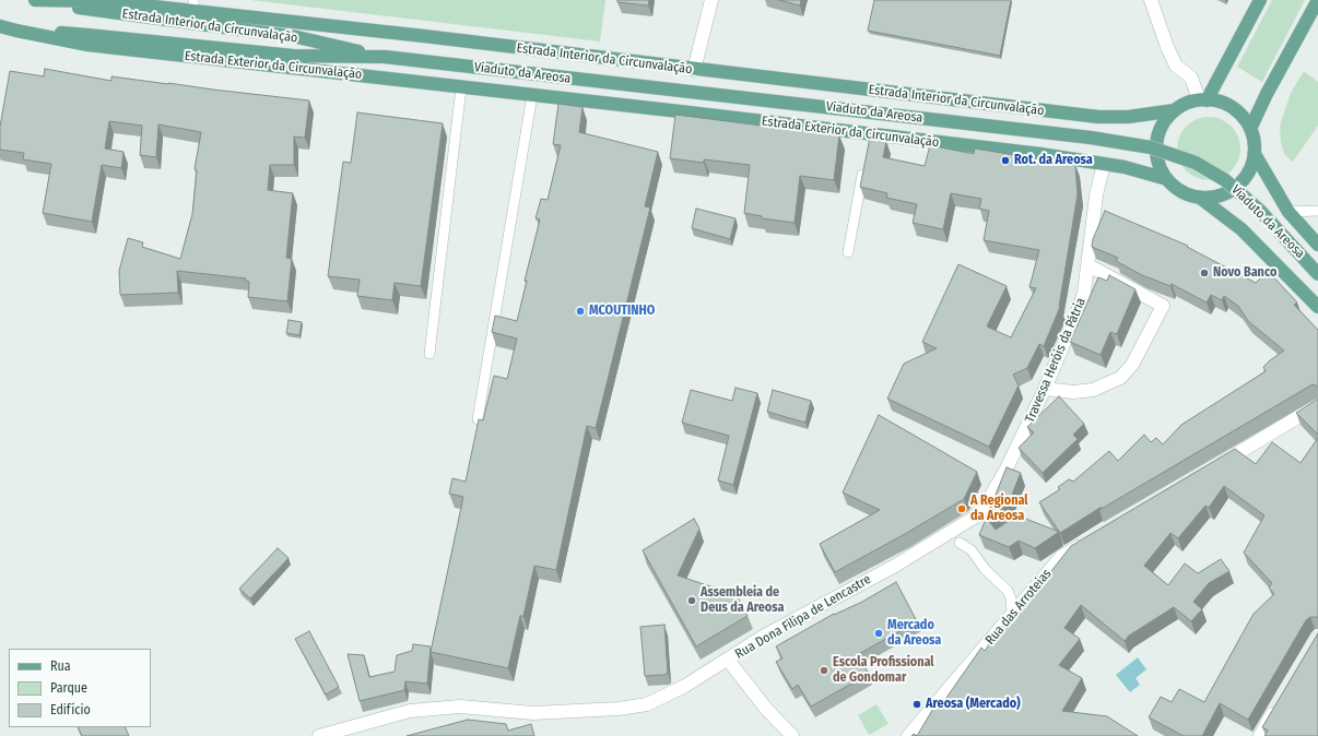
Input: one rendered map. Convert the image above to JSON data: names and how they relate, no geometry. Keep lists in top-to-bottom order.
{
  "streets": {
    "main road": ["Estrada Interior da Circunvalação", "Estrada Exterior da Circunvalação", "Viaduto da Areosa"],
    "street": ["Travessa Heróis da Pátria", "Rua das Arroteias", "Rua Dona Filipa de Lencastre"]
  },
  "crossings": [
    ["Estrada Interior da Circunvalação", "Estrada Exterior da Circunvalação"],
    ["Estrada Interior da Circunvalação", "Viaduto da Areosa"],
    ["Estrada Exterior da Circunvalação", "Viaduto da Areosa"],
    ["Estrada Exterior da Circunvalação", "Travessa Heróis da Pátria"],
    ["Travessa Heróis da Pátria", "Rua Dona Filipa de Lencastre"]
  ],
  "places": [
    "Rot. da Areosa",
    "Novo Banco",
    "MCOUTINHO",
    "A Regional da Areosa",
    "Assembleia de Deus da Areosa",
    "Mercado da Areosa",
    "Escola Profissional de Gondomar",
    "Areosa (Mercado)"
  ],
  "legend": ["Rua", "Parque", "Edifício"]
}
